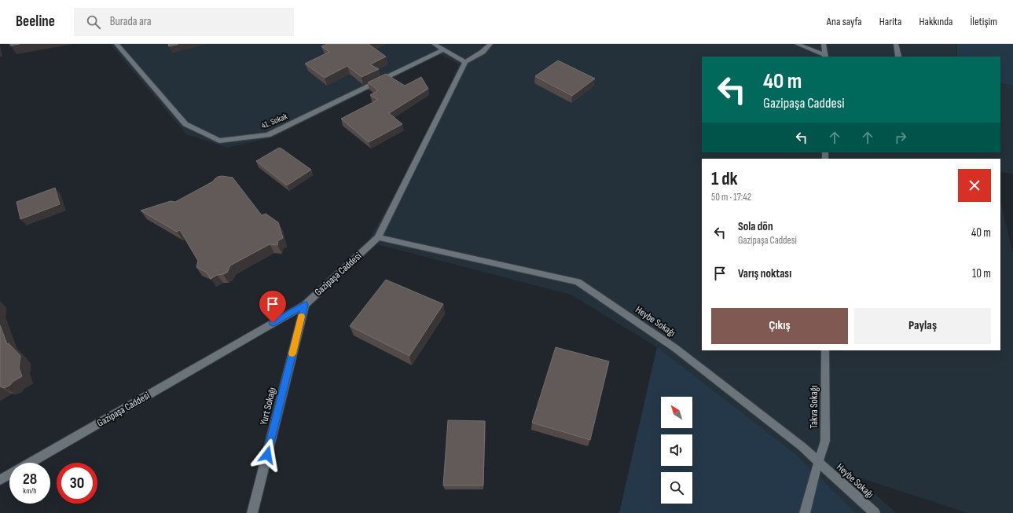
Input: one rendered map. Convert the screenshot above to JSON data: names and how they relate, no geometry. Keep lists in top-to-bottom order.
{
  "streets": {
    "street": [
      "41. Sokak",
      "Gazipaşa Caddesi",
      "Heybe Sokağı",
      "Yurt Sokağı",
      "Takva Sokağı"
    ]
  },
  "crossings": [
    ["Gazipaşa Caddesi", "Heybe Sokağı"],
    ["Gazipaşa Caddesi", "Yurt Sokağı"],
    ["Heybe Sokağı", "Takva Sokağı"]
  ],
  "north": "top left",
  "page": {
    "header": "Beeline",
    "search": "Burada ara",
    "nav": [
      "Ana sayfa",
      "Harita",
      "Hakkında",
      "İletişim"
    ],
    "turn": ["40 m", "Gazipaşa Caddesi"],
    "heading": ["1 dk", "50 m · 17:42"],
    "list": [
      {
        "name": "Sola dön",
        "note": "Gazipaşa Caddesi",
        "value": "40 m"
      },
      {
        "name": "Varış noktası",
        "value": "10 m"
      }
    ],
    "buttons": ["Çıkış", "Paylaş"],
    "speed": "28 km/h",
    "limit": "30"
  }
}
